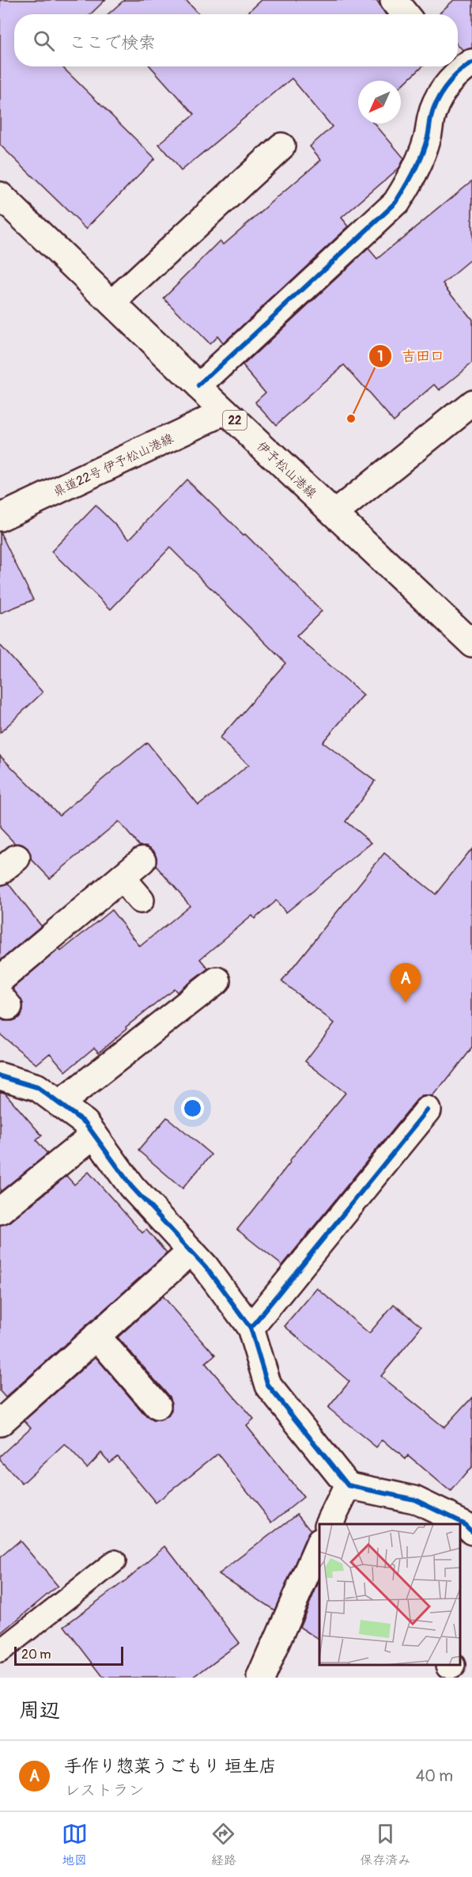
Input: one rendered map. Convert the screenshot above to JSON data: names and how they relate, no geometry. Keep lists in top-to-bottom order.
{
  "streets": {
    "street": ["22", "県道22号 伊予松山港線", "伊予松山港線"]
  },
  "crossings": [
    ["県道22号 伊予松山港線", "伊予松山港線"]
  ],
  "places": ["吉田口"],
  "scale_bar": "20 m",
  "north": "bottom left",
  "page": {
    "search": "ここで検索",
    "pins": "A",
    "scale": "20 m",
    "heading": "周辺",
    "list": [
      {
        "mark": "A",
        "name": "手作り惣菜うごもり 垣生店",
        "note": "レストラン",
        "value": "40 m"
      }
    ],
    "nav": ["地図", "経路", "保存済み"]
  }
}
